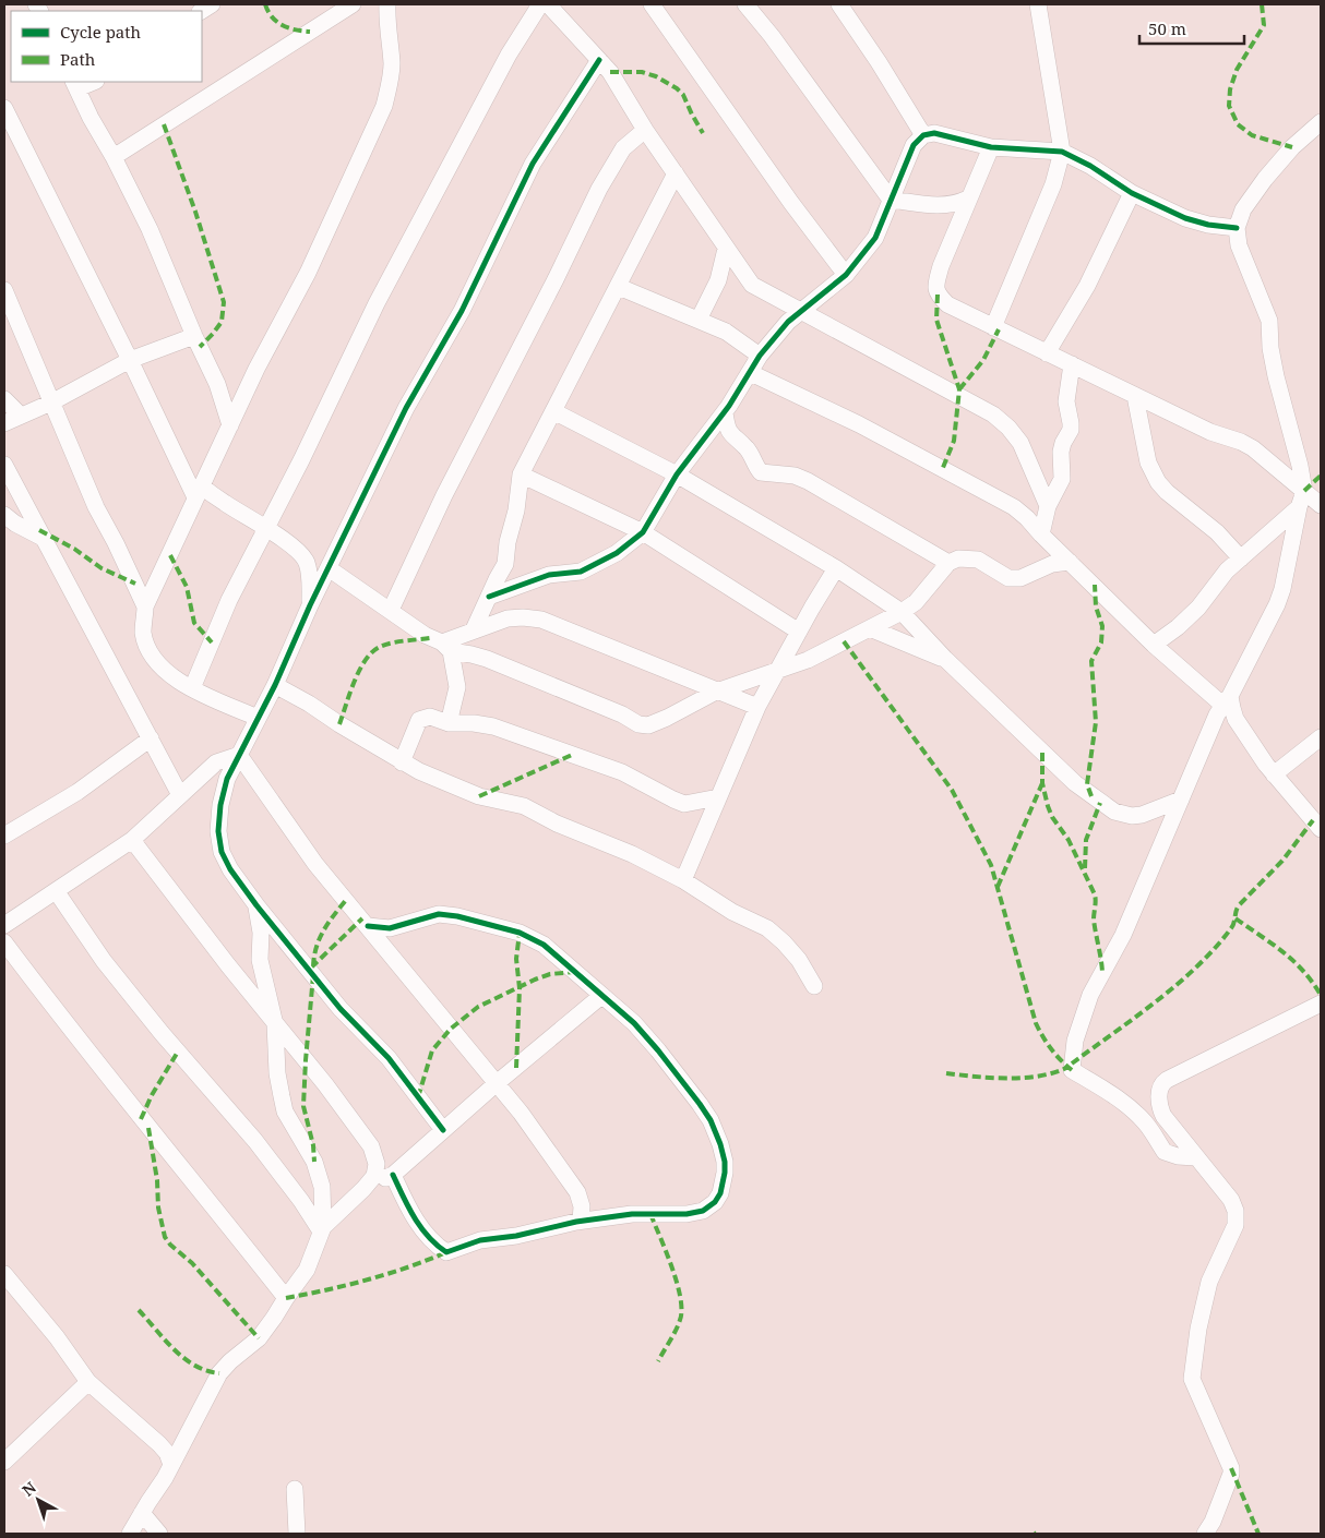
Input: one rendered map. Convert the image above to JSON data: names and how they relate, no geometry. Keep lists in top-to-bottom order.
{
  "legend": ["Cycle path", "Path"],
  "scale_bar": "50 m",
  "north": "top left"
}
